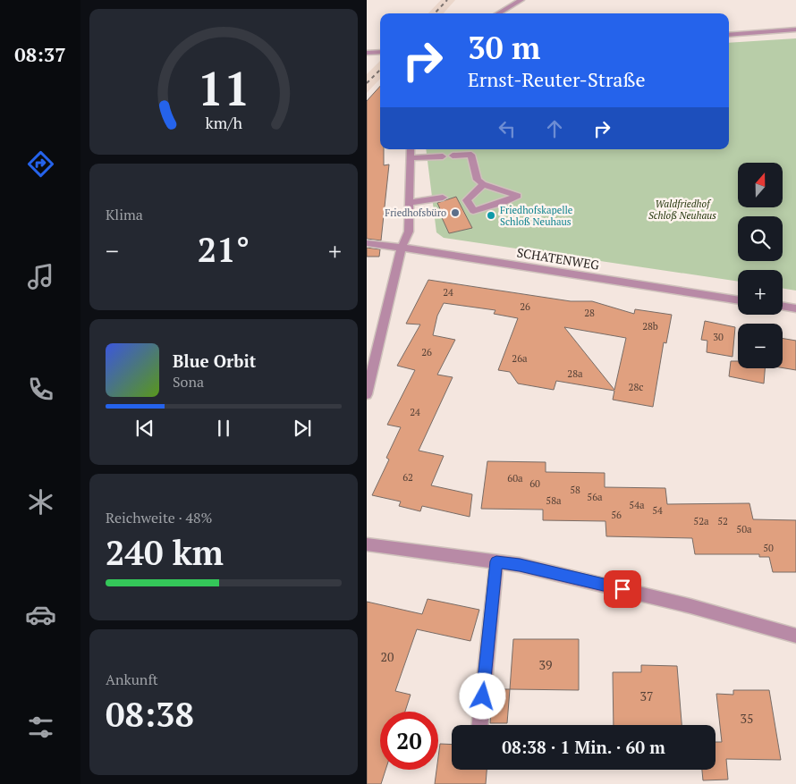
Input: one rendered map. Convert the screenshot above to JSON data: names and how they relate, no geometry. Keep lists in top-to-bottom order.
{
  "streets": {
    "street": ["SCHATENWEG"]
  },
  "parks": ["Waldfriedhof Schloß Neuhaus"],
  "places": ["Friedhofsbüro", "Friedhofskapelle Schloß Neuhaus"],
  "house_numbers": [
    "24",
    "26",
    "28",
    "28b",
    "30",
    "26",
    "26a",
    "28a",
    "28c",
    "24",
    "62",
    "60a",
    "60",
    "58",
    "56a",
    "58a",
    "54a",
    "54",
    "56",
    "52a",
    "52",
    "50a",
    "50",
    "20",
    "39",
    "37",
    "35"
  ],
  "north": "top",
  "page": {
    "tabs": "08:37",
    "turn": ["30 m", "Ernst-Reuter-Straße"],
    "map_buttons": ["+", "−"],
    "tile": [
      "Klima",
      ["Reichweite · 48%", "240 km"],
      ["Ankunft", "08:38"]
    ],
    "heat": ["−", "21°", "+"],
    "song": ["Blue Orbit", "Sona"],
    "limit": "20",
    "trip": "08:38 · 1 Min. · 60 m",
    "gauge": ["11", "km/h"]
  }
}
